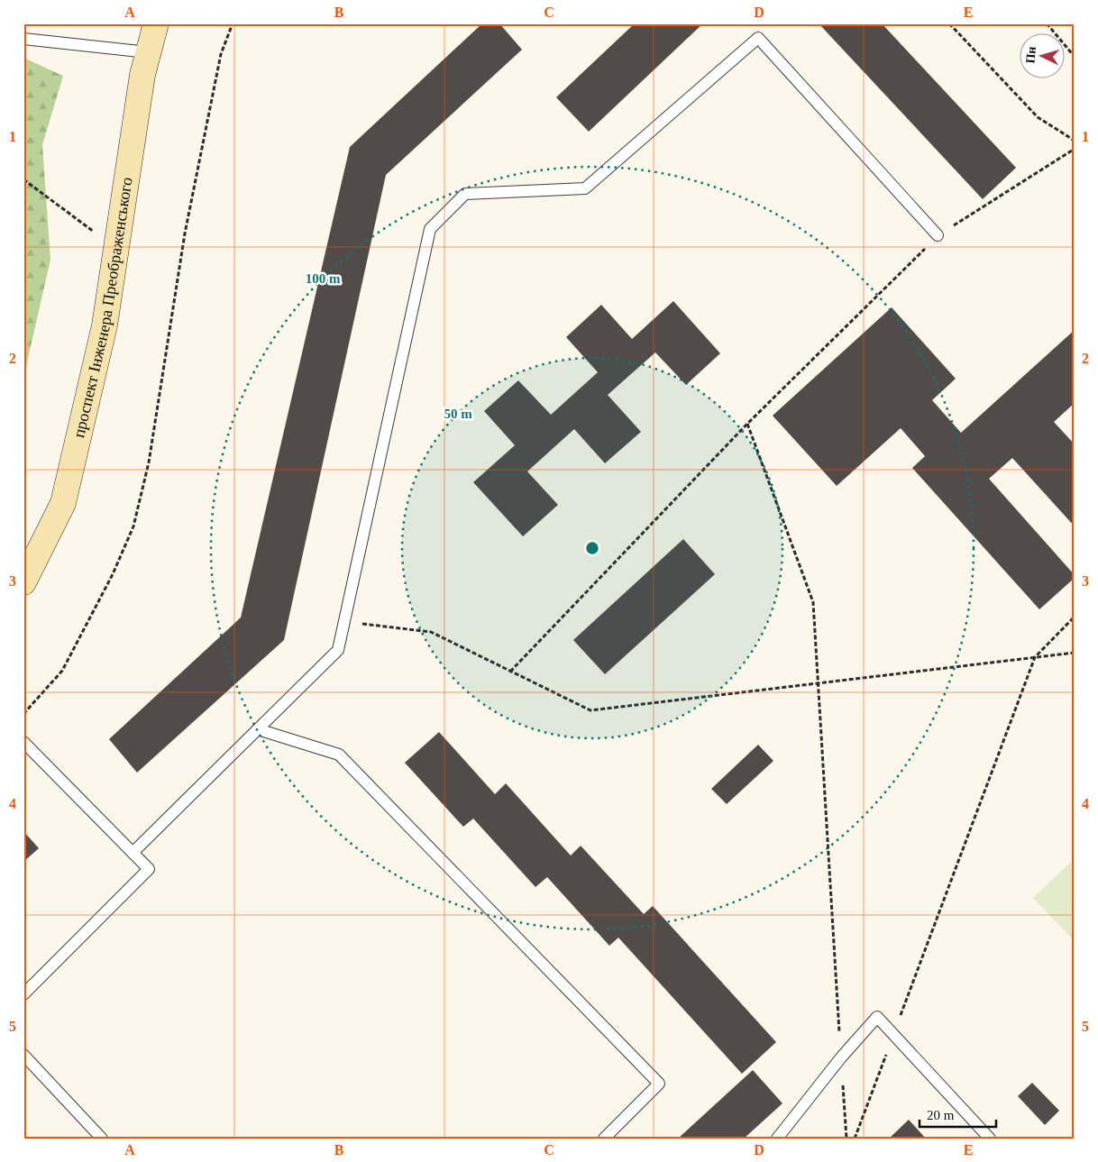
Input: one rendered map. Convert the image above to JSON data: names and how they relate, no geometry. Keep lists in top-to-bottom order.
{
  "streets": {
    "main road": ["проспект Інженера Преображенського"]
  },
  "scale_bar": "20 m",
  "north": "left",
  "grid": {
    "columns": [
      "A",
      "B",
      "C",
      "D",
      "E"
    ],
    "rows": [
      "1",
      "2",
      "3",
      "4",
      "5"
    ]
  },
  "rings": ["100 m", "50 m"]
}
